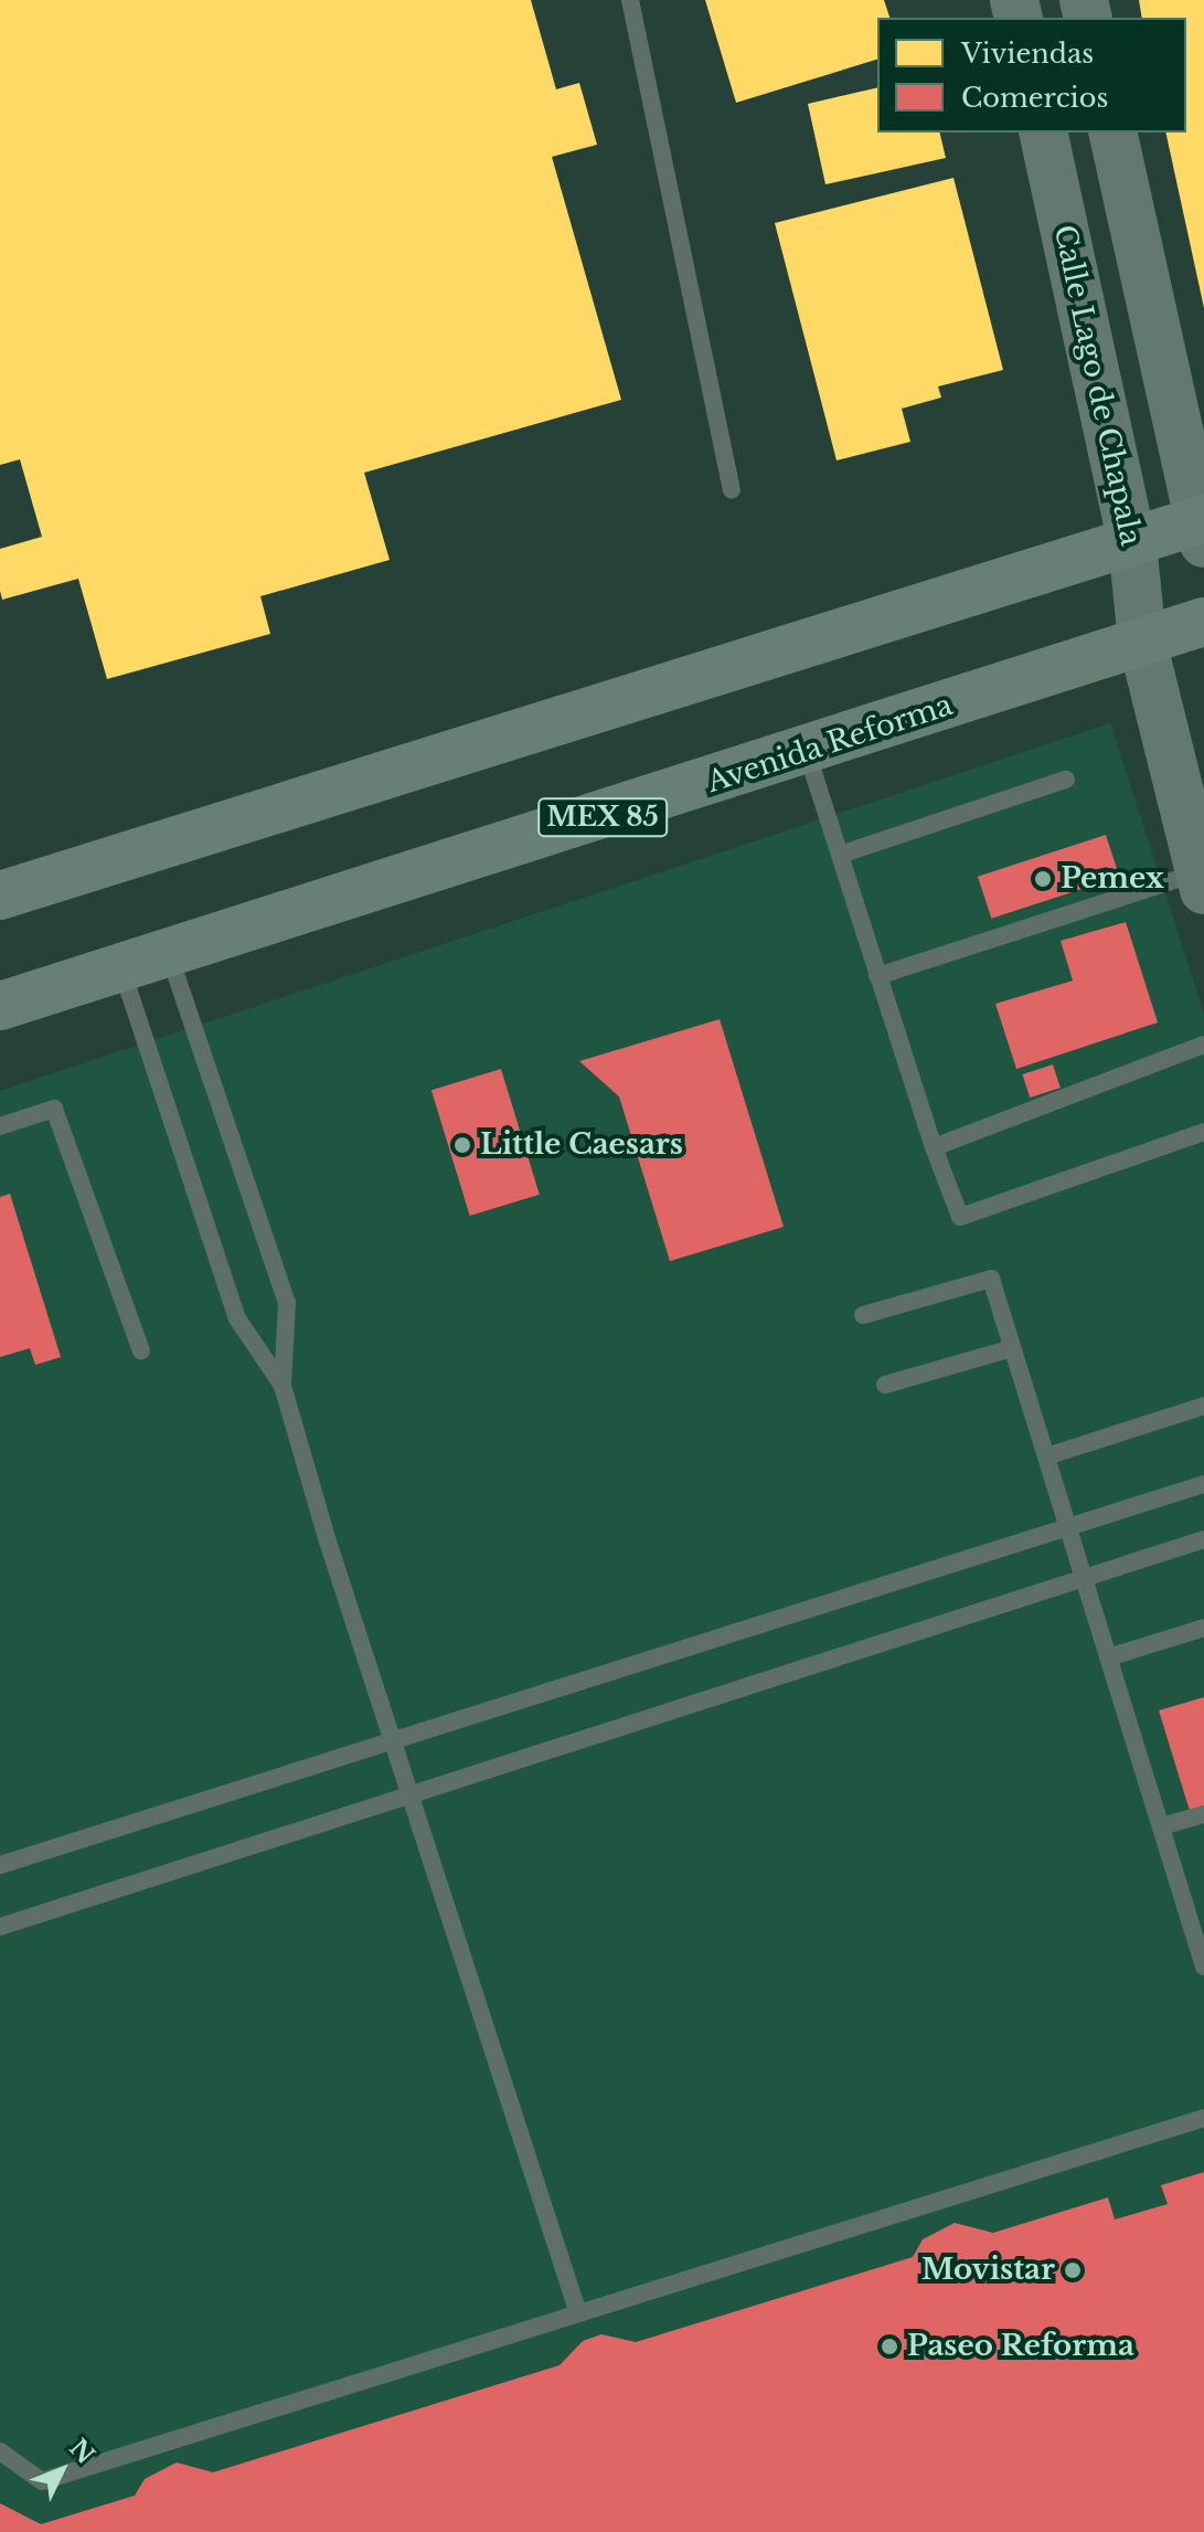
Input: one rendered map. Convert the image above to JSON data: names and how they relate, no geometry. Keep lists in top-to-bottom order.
{
  "streets": {
    "main road": ["Calle Lago de Chapala", "Avenida Reforma", "MEX 85"]
  },
  "crossings": [
    ["Calle Lago de Chapala", "Avenida Reforma"]
  ],
  "places": [
    "Pemex",
    "Little Caesars",
    "Movistar",
    "Paseo Reforma"
  ],
  "legend": ["Viviendas", "Comercios"],
  "north": "top right"
}
